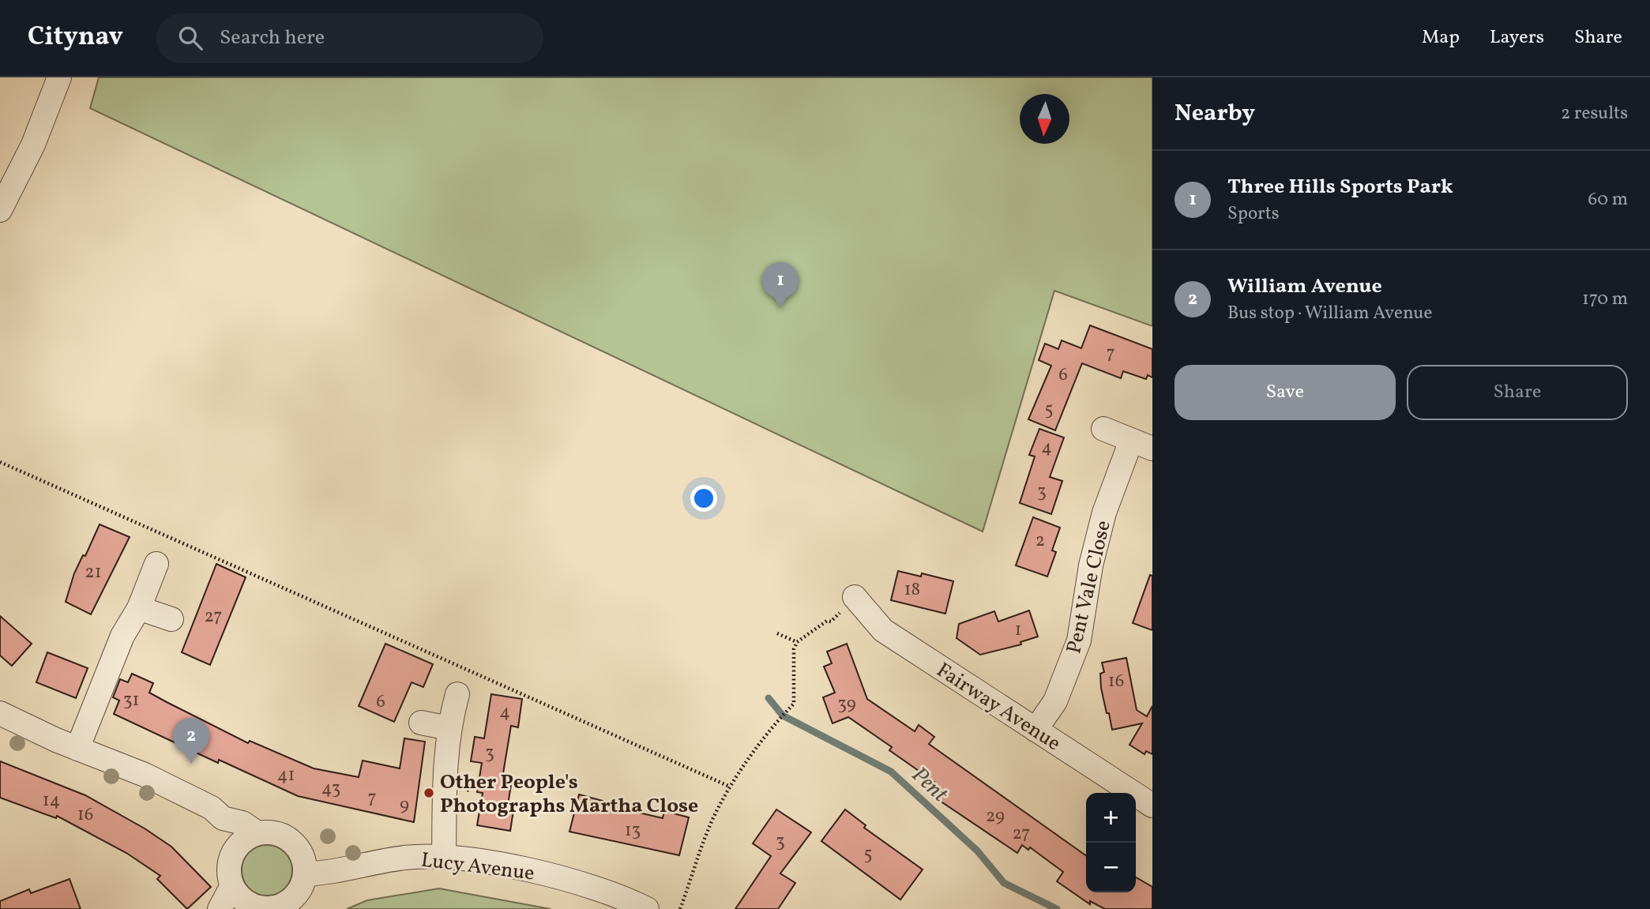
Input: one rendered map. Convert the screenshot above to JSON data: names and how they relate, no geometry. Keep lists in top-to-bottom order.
{
  "streets": {
    "street": ["Pent Vale Close", "Fairway Avenue", "Lucy Avenue"]
  },
  "crossings": [
    ["Pent Vale Close", "Fairway Avenue"]
  ],
  "water": ["Pent"],
  "places": ["Other People's Photographs Martha Close"],
  "house_numbers": [
    "7",
    "6",
    "5",
    "4",
    "3",
    "2",
    "21",
    "18",
    "27",
    "1",
    "16",
    "31",
    "6",
    "39",
    "4",
    "3",
    "41",
    "43",
    "7",
    "14",
    "9",
    "16",
    "29",
    "13",
    "27",
    "3",
    "5"
  ],
  "north": "bottom",
  "page": {
    "header": "Citynav",
    "search": "Search here",
    "nav": ["Map", "Layers", "Share"],
    "heading": ["Nearby", "2 results"],
    "list": [
      {
        "mark": "1",
        "name": "Three Hills Sports Park",
        "note": "Sports",
        "value": "60 m"
      },
      {
        "mark": "2",
        "name": "William Avenue",
        "note": "Bus stop · William Avenue",
        "value": "170 m"
      }
    ],
    "pins": ["1", "2"],
    "buttons": ["Save", "Share"],
    "map_buttons": ["+", "−"]
  }
}
